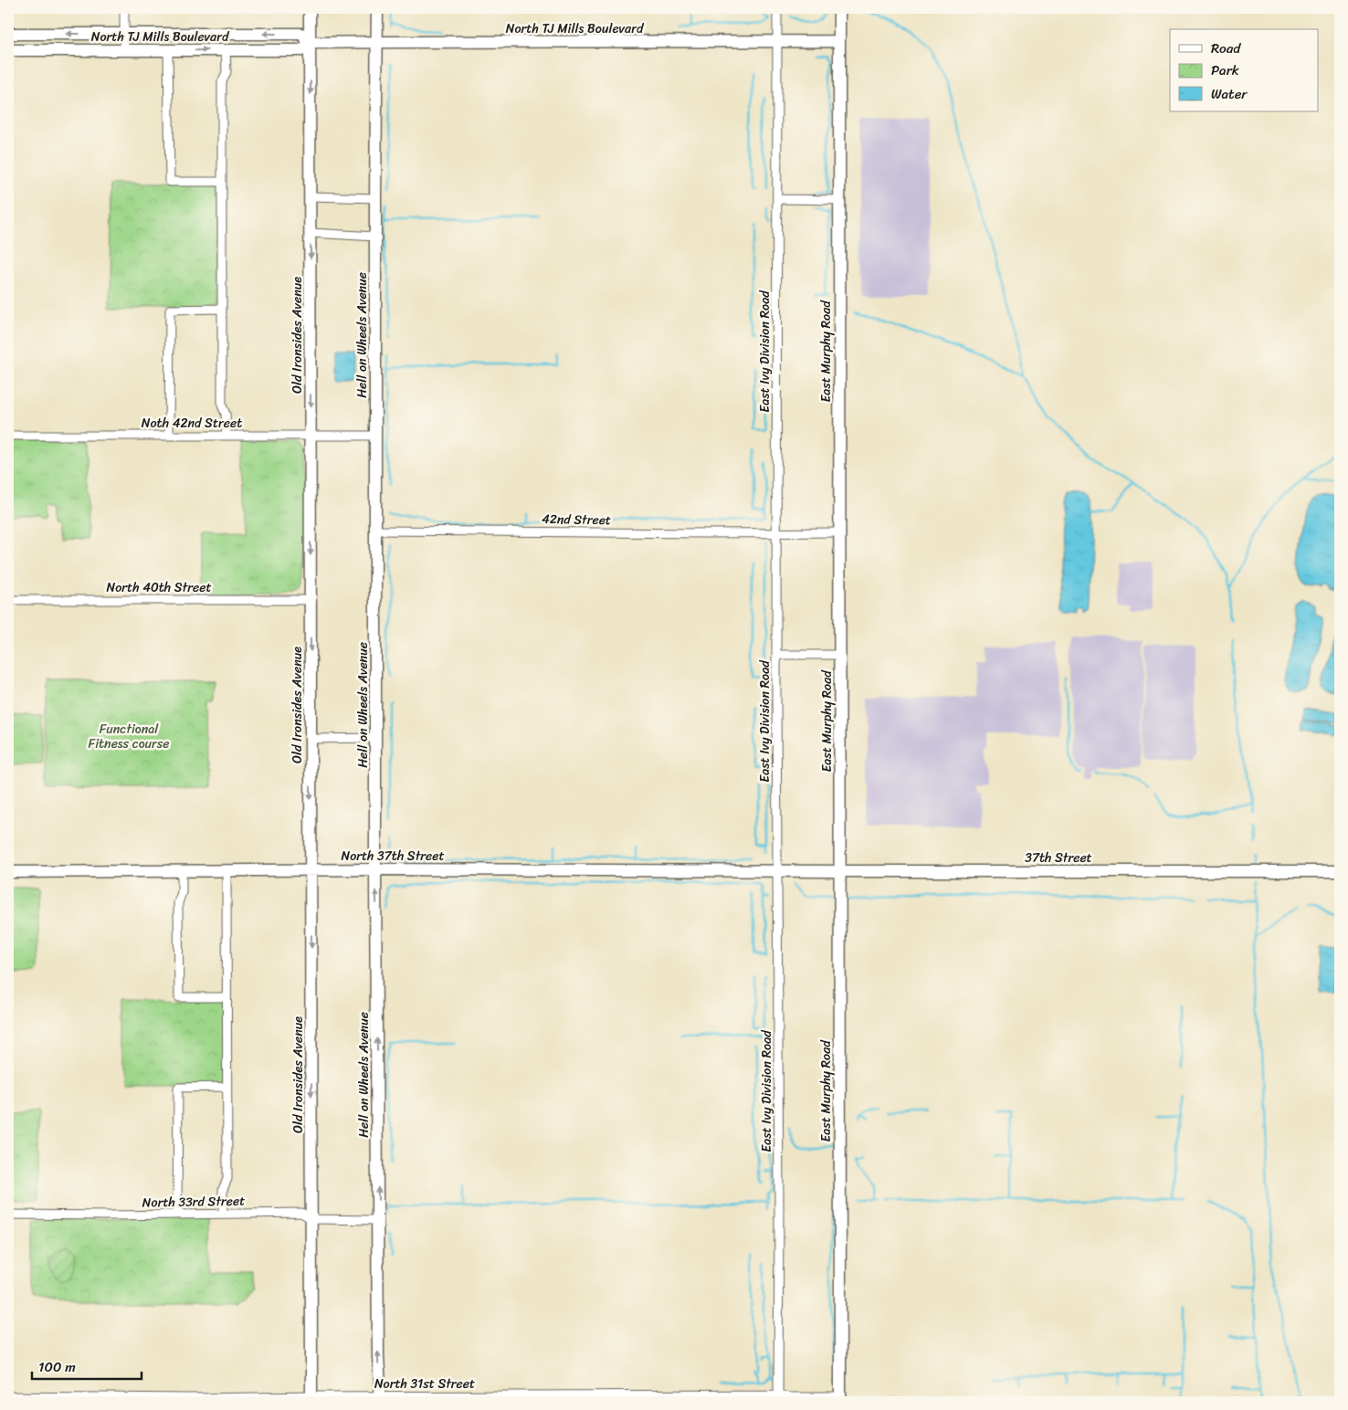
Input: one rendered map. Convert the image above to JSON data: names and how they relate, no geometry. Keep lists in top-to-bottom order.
{
  "streets": {
    "street": [
      "North TJ Mills Boulevard",
      "Old Ironsides Avenue",
      "Hell on Wheels Avenue",
      "East Ivy Division Road",
      "East Murphy Road",
      "Noth 42nd Street",
      "42nd Street",
      "North 40th Street",
      "North 37th Street",
      "37th Street",
      "North 33rd Street",
      "North 31st Street"
    ]
  },
  "crossings": [
    ["North TJ Mills Boulevard", "Old Ironsides Avenue"],
    ["North TJ Mills Boulevard", "Hell on Wheels Avenue"],
    ["North TJ Mills Boulevard", "East Ivy Division Road"],
    ["North TJ Mills Boulevard", "East Murphy Road"],
    ["Old Ironsides Avenue", "Noth 42nd Street"],
    ["Old Ironsides Avenue", "North 40th Street"],
    ["Old Ironsides Avenue", "North 37th Street"],
    ["Old Ironsides Avenue", "North 33rd Street"],
    ["Old Ironsides Avenue", "North 31st Street"],
    ["Hell on Wheels Avenue", "Noth 42nd Street"],
    ["Hell on Wheels Avenue", "42nd Street"],
    ["Hell on Wheels Avenue", "North 37th Street"],
    ["Hell on Wheels Avenue", "North 33rd Street"],
    ["Hell on Wheels Avenue", "North 31st Street"],
    ["East Ivy Division Road", "42nd Street"],
    ["East Ivy Division Road", "North 37th Street"],
    ["East Ivy Division Road", "37th Street"],
    ["East Ivy Division Road", "North 31st Street"],
    ["East Murphy Road", "42nd Street"],
    ["East Murphy Road", "37th Street"],
    ["East Murphy Road", "North 31st Street"],
    ["North 37th Street", "37th Street"]
  ],
  "one_way": ["Hell on Wheels Avenue"],
  "parks": ["Functional Fitness course"],
  "legend": ["Road", "Park", "Water"],
  "scale_bar": "100 m"
}
